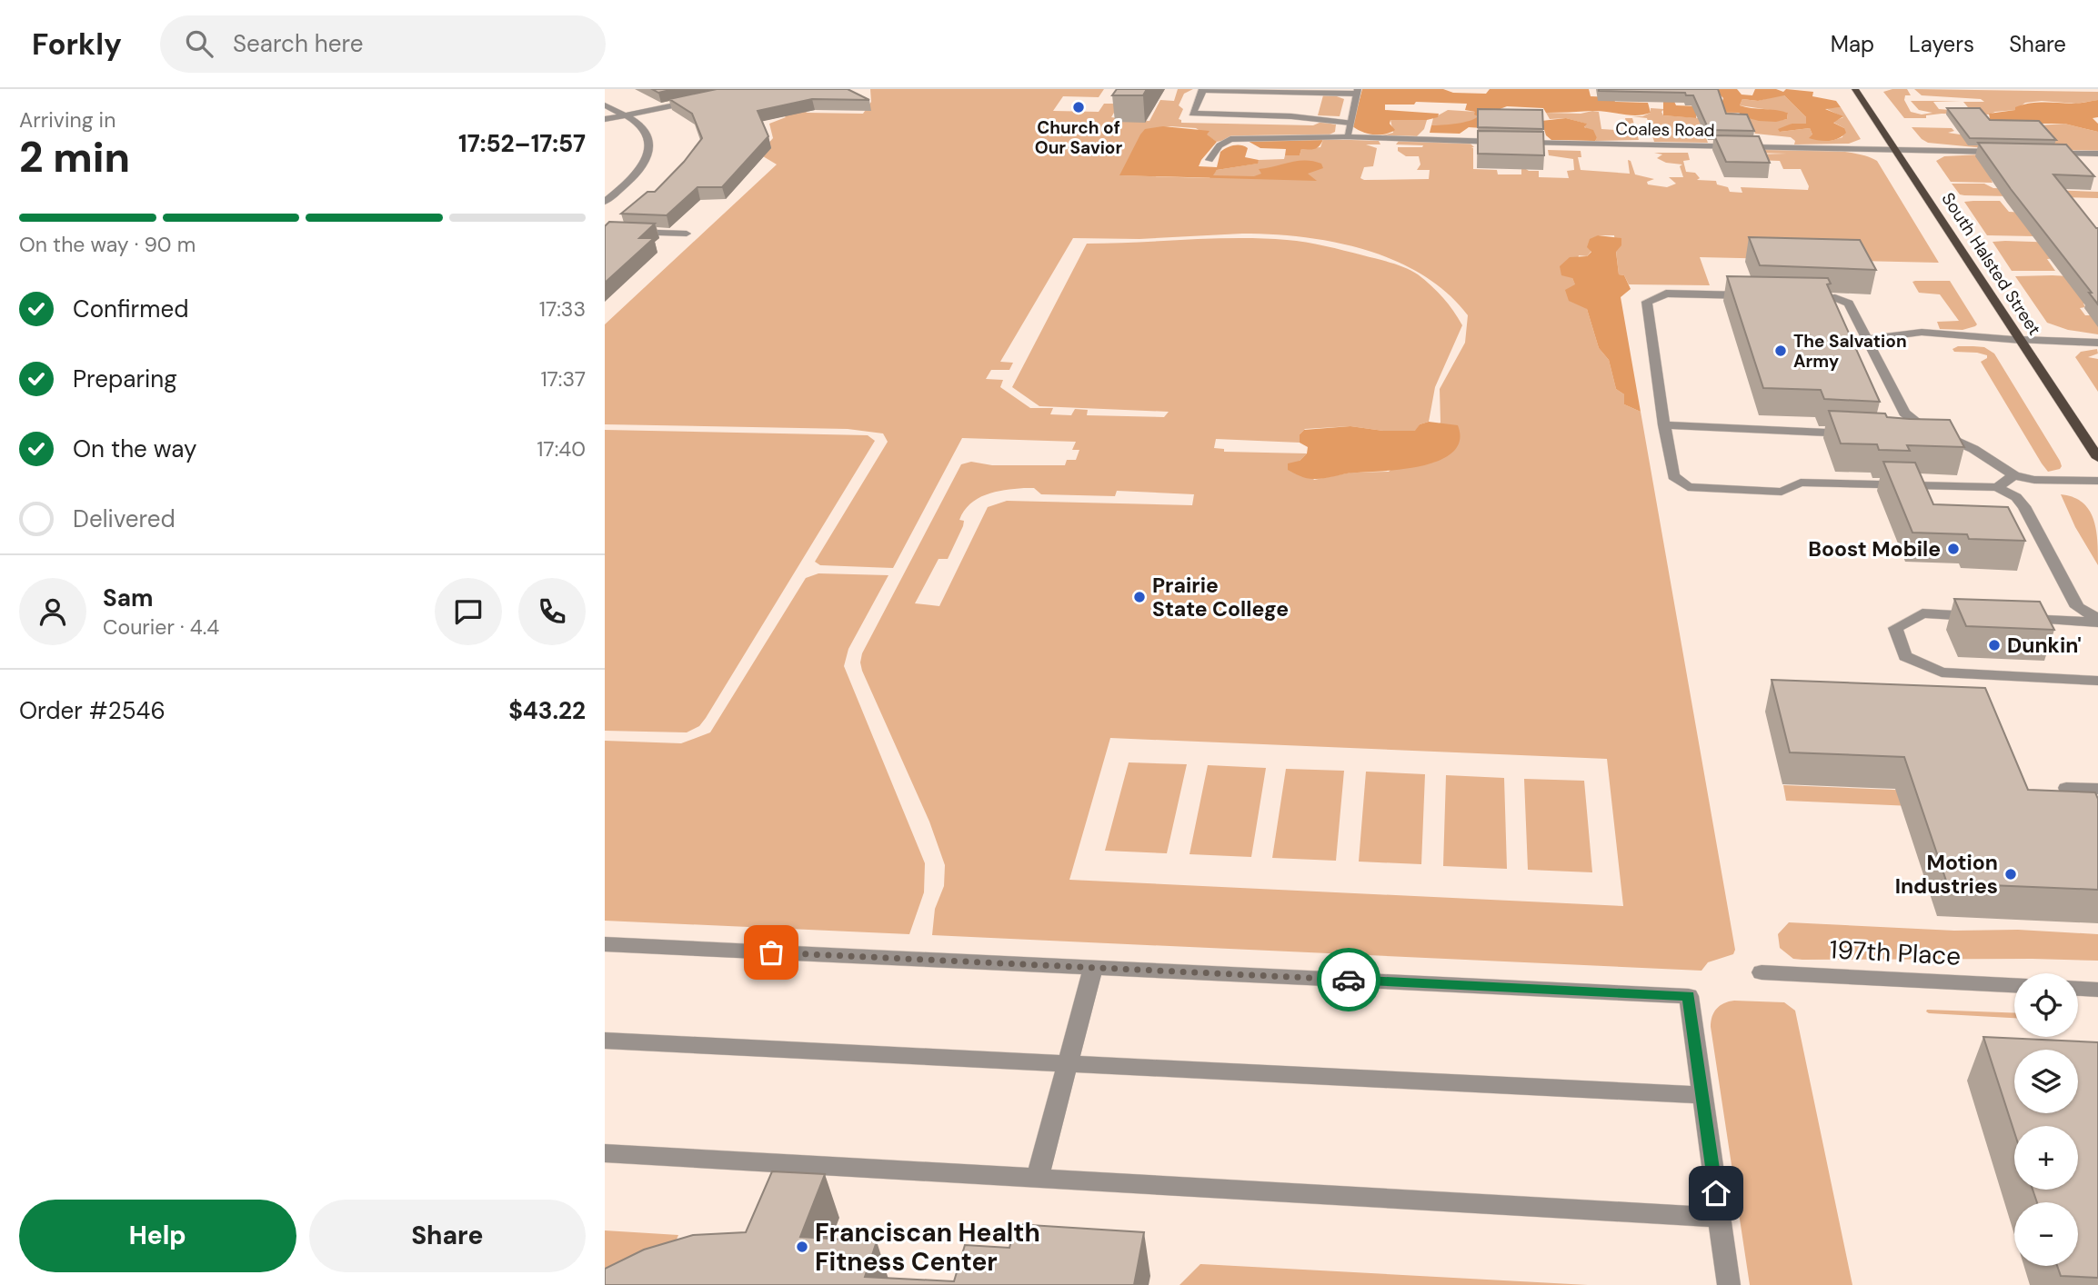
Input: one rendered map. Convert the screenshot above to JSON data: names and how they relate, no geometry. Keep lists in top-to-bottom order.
{
  "streets": {
    "main road": ["South Halsted Street"],
    "street": ["Coales Road", "197th Place"]
  },
  "crossings": [
    ["Coales Road", "South Halsted Street"]
  ],
  "places": [
    "Church of Our Savior",
    "The Salvation Army",
    "Boost Mobile",
    "Prairie State College",
    "Dunkin'",
    "Motion Industries",
    "Franciscan Health Fitness Center"
  ],
  "page": {
    "header": "Forkly",
    "search": "Search here",
    "nav": ["Map", "Layers", "Share"],
    "heading": ["2 min", "Arriving in", "17:52–17:57"],
    "panel": [
      "Sam",
      "Courier · 4.4",
      "Order #2546",
      "$43.22"
    ],
    "bar": "On the way · 90 m",
    "list": [
      ["Confirmed", "17:33"],
      ["Preparing", "17:37"],
      ["On the way", "17:40"],
      "Delivered"
    ],
    "map_buttons": ["+", "−"],
    "buttons": ["Help", "Share"]
  }
}
